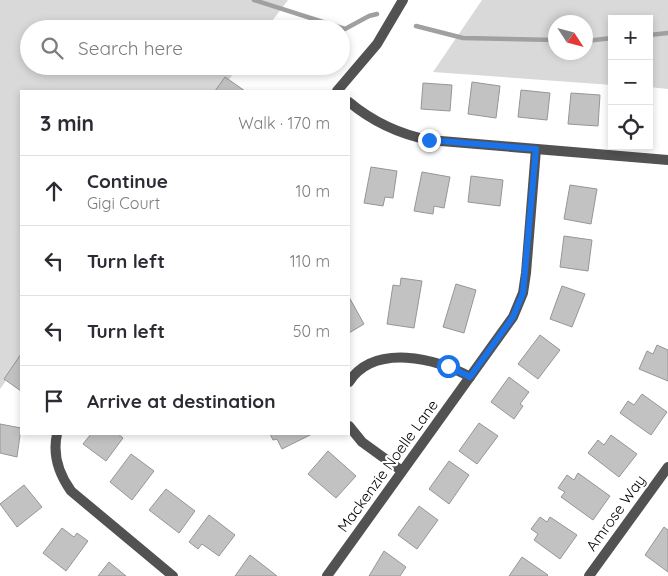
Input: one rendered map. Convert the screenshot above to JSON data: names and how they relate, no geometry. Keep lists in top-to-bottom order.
{
  "streets": {
    "street": ["Mackenzie Noelle Lane", "Amrose Way"]
  },
  "north": "bottom right",
  "page": {
    "map_buttons": ["+", "−"],
    "search": "Search here",
    "heading": ["3 min", "Walk · 170 m"],
    "list": [
      ["Continue", "Gigi Court", "10 m"],
      ["Turn left", "110 m"],
      ["Turn left", "50 m"],
      "Arrive at destination"
    ]
  }
}
